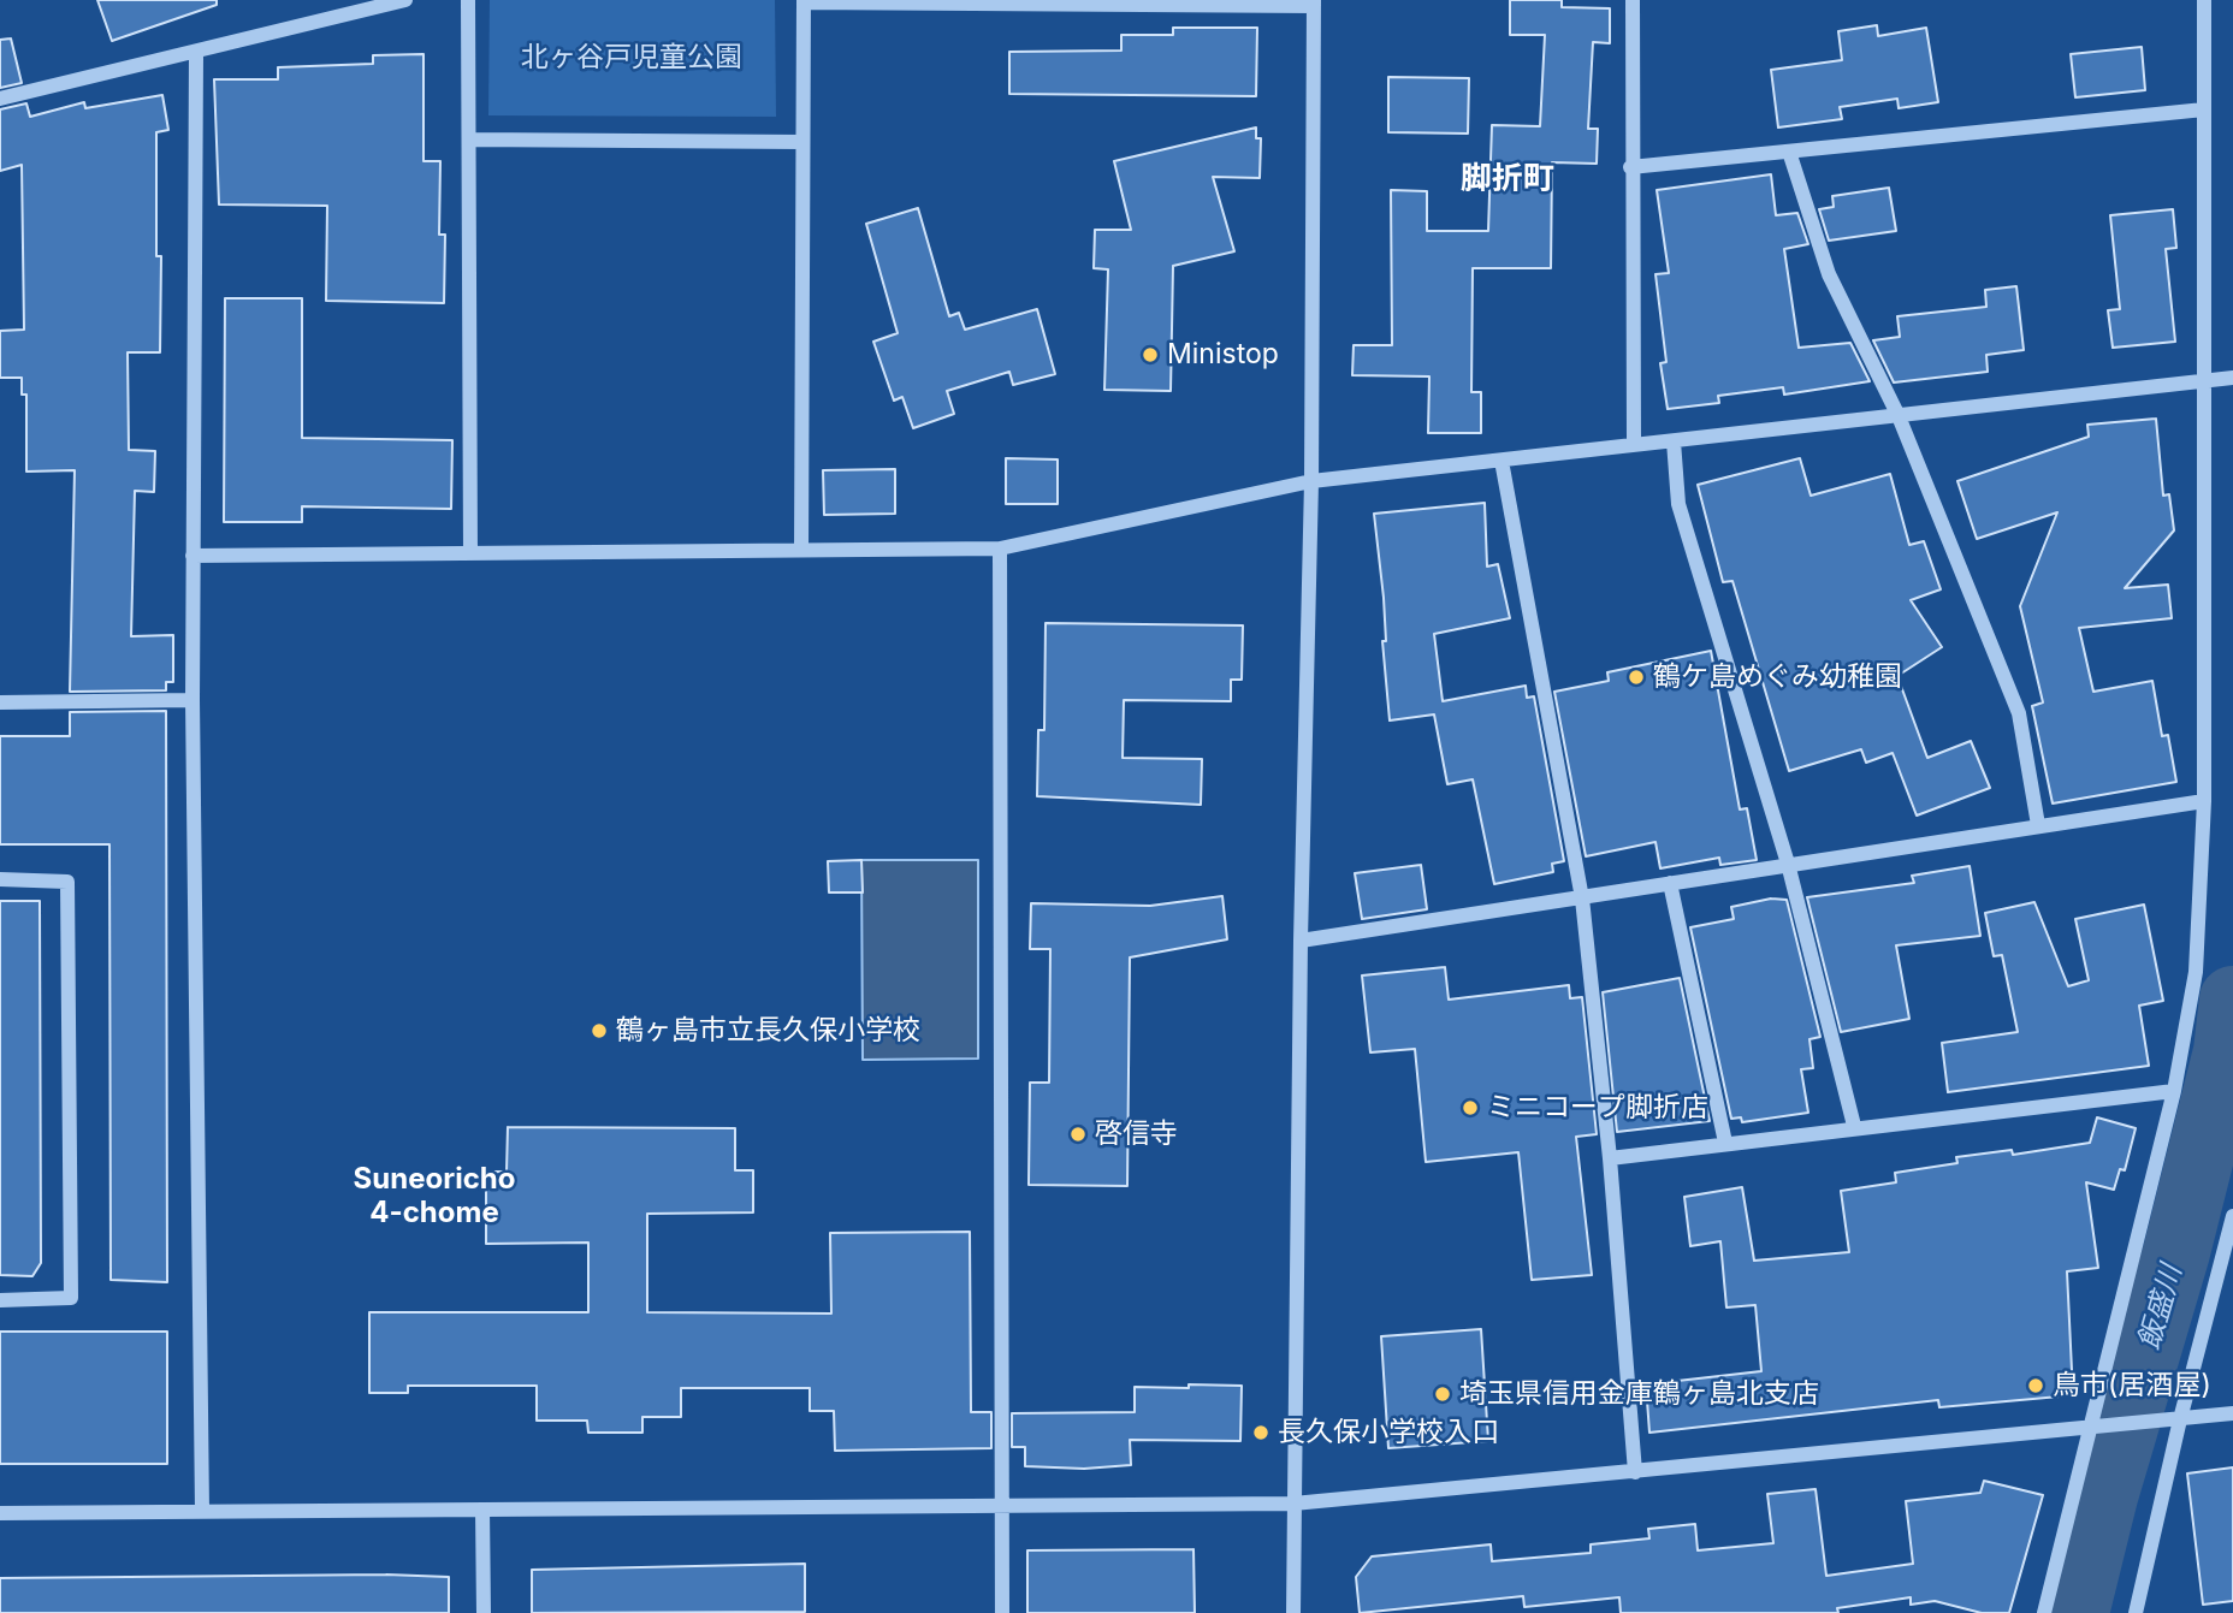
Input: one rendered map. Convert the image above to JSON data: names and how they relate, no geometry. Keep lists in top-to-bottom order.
{
  "districts": ["脚折町", "Suneoricho 4-chome"],
  "water": ["飯盛川"],
  "parks": ["北ヶ谷戸児童公園"],
  "places": [
    "Ministop",
    "鶴ケ島めぐみ幼稚園",
    "鶴ヶ島市立長久保小学校",
    "ミニコープ脚折店",
    "啓信寺",
    "鳥市(居酒屋)",
    "埼玉県信用金庫鶴ヶ島北支店",
    "長久保小学校入口"
  ]
}
